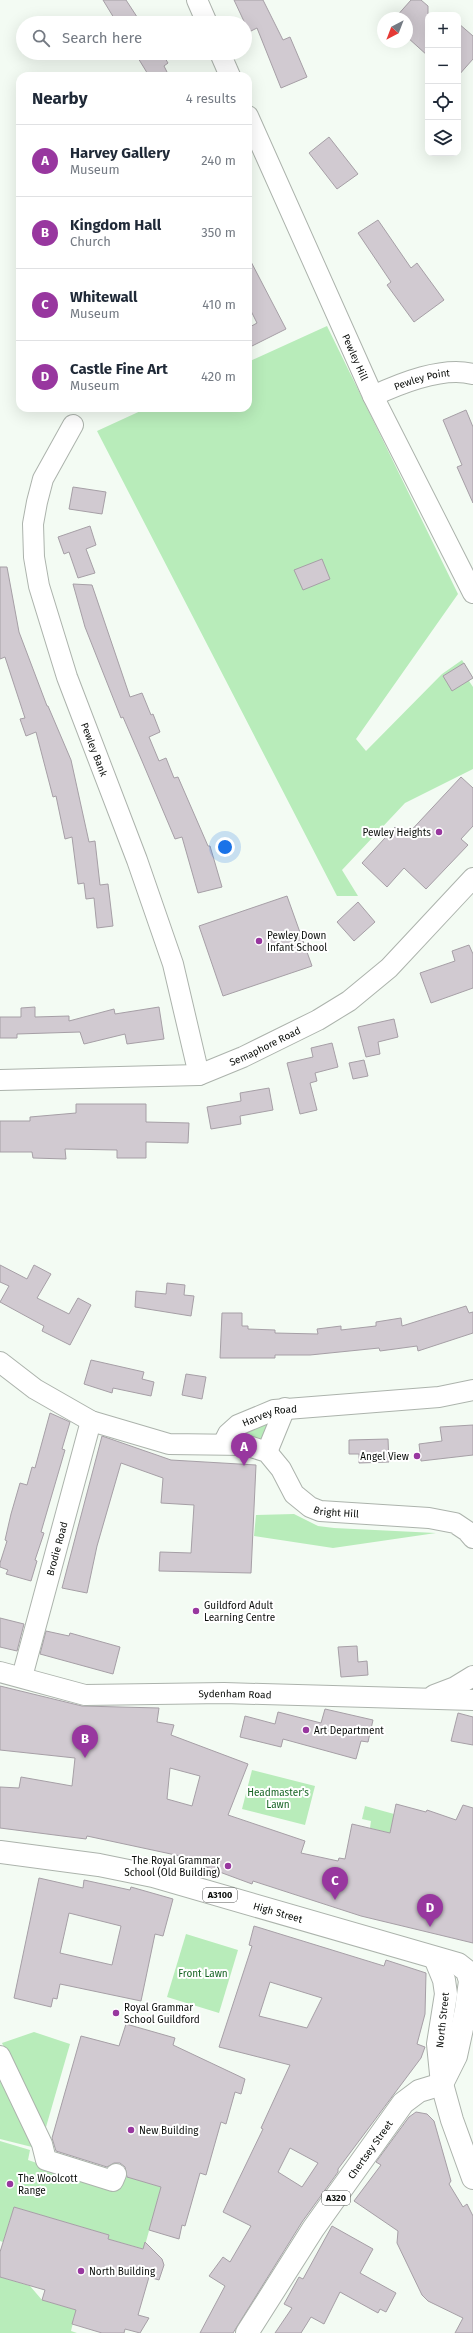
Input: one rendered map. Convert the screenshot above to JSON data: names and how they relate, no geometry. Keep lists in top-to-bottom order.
{
  "streets": {
    "main road": [
      "A3100",
      "High Street",
      "North Street",
      "Chertsey Street",
      "A320"
    ],
    "street": [
      "Pewley Hill",
      "Pewley Point",
      "Pewley Bank",
      "Semaphore Road",
      "Harvey Road",
      "Bright Hill",
      "Brodie Road",
      "Sydenham Road"
    ]
  },
  "crossings": [
    ["Pewley Hill", "Pewley Point"],
    ["Pewley Bank", "Semaphore Road"],
    ["Brodie Road", "Sydenham Road"],
    ["High Street", "North Street"],
    ["North Street", "Chertsey Street"]
  ],
  "parks": ["Headmaster's Lawn", "Front Lawn"],
  "places": [
    "Pewley Heights",
    "Pewley Down Infant School",
    "Angel View",
    "Guildford Adult Learning Centre",
    "Art Department",
    "The Royal Grammar School (Old Building)",
    "Royal Grammar School Guildford",
    "New Building",
    "The Woolcott Range",
    "North Building"
  ],
  "north": "bottom left",
  "page": {
    "map_buttons": ["+", "−"],
    "search": "Search here",
    "heading": ["Nearby", "4 results"],
    "list": [
      {
        "mark": "A",
        "name": "Harvey Gallery",
        "note": "Museum",
        "value": "240 m"
      },
      {
        "mark": "B",
        "name": "Kingdom Hall",
        "note": "Church",
        "value": "350 m"
      },
      {
        "mark": "C",
        "name": "Whitewall",
        "note": "Museum",
        "value": "410 m"
      },
      {
        "mark": "D",
        "name": "Castle Fine Art",
        "note": "Museum",
        "value": "420 m"
      }
    ],
    "pins": [
      "A",
      "B",
      "C",
      "D"
    ]
  }
}
